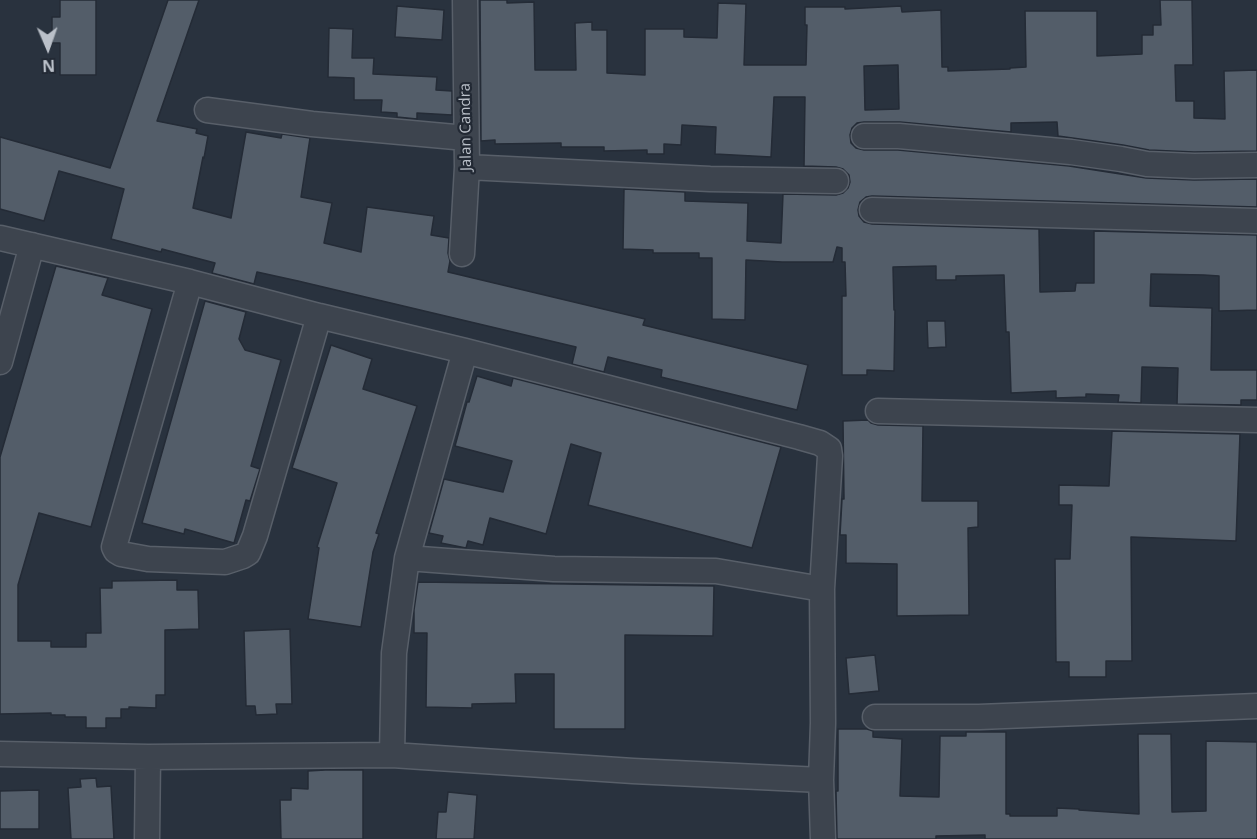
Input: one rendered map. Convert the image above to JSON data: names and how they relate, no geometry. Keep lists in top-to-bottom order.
{
  "streets": {
    "street": ["Jalan Candra"]
  },
  "north": "bottom"
}
